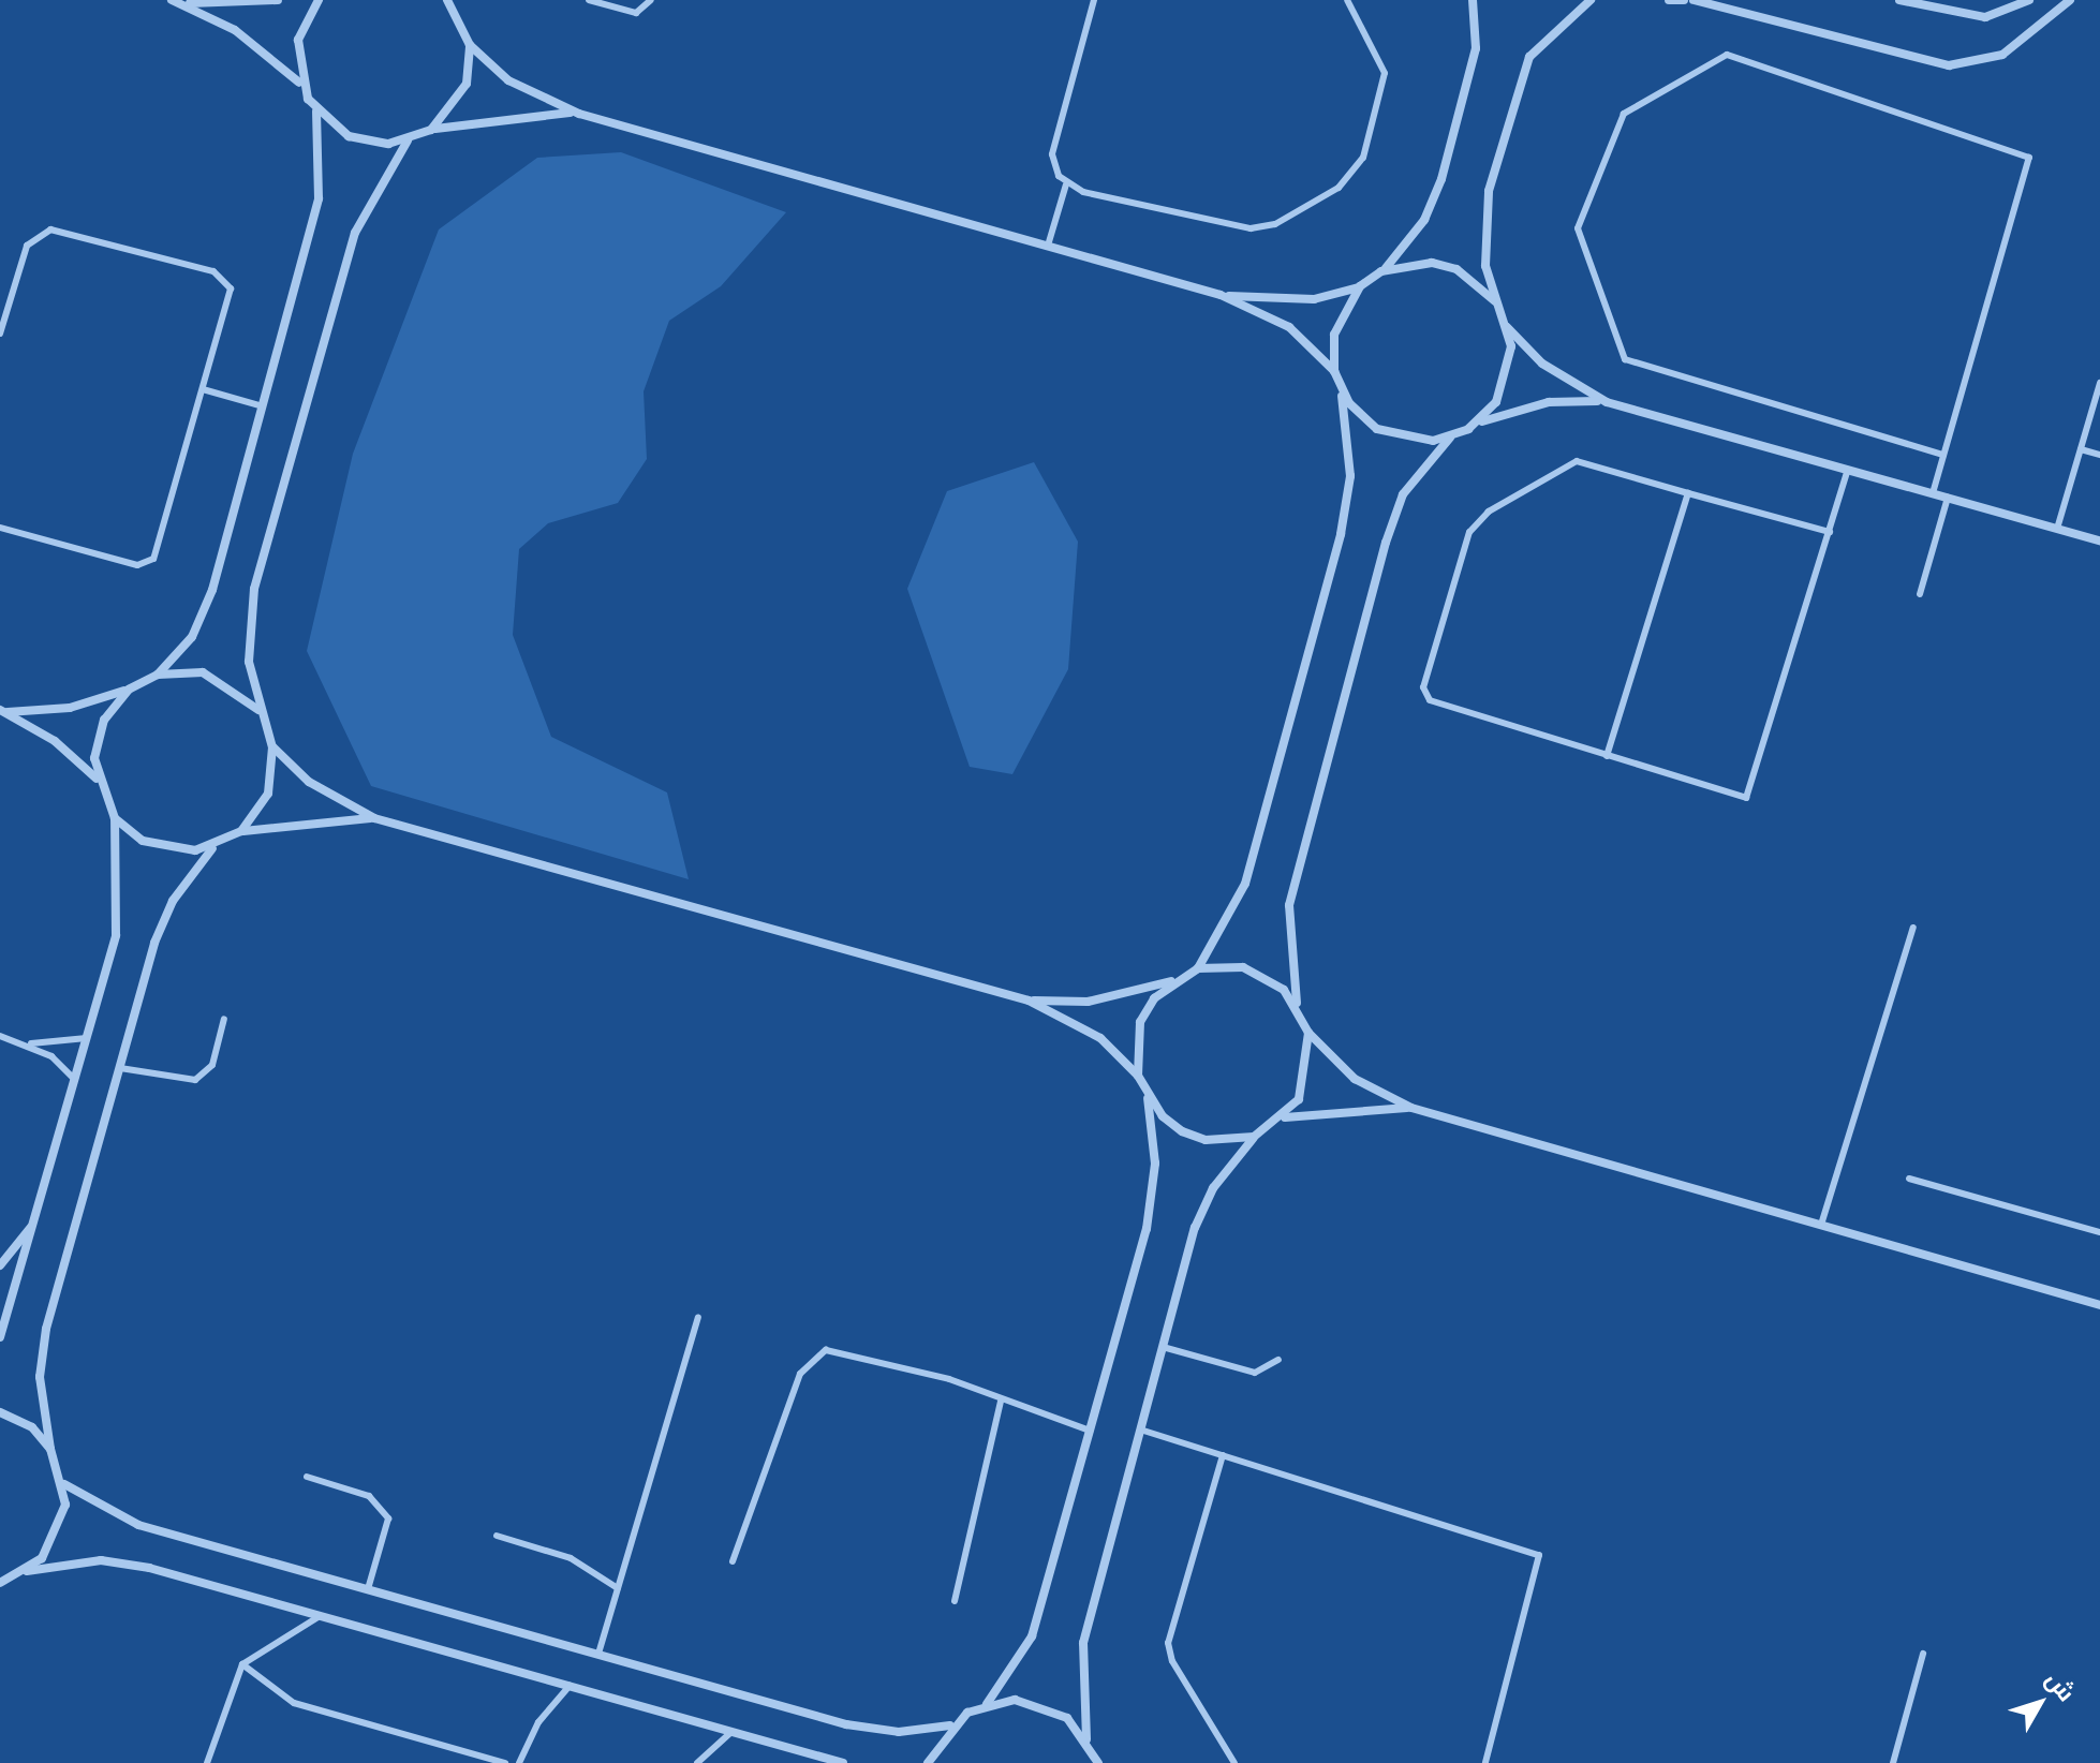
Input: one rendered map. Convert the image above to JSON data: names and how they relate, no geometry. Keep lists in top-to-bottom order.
{
  "north": "top right"
}
